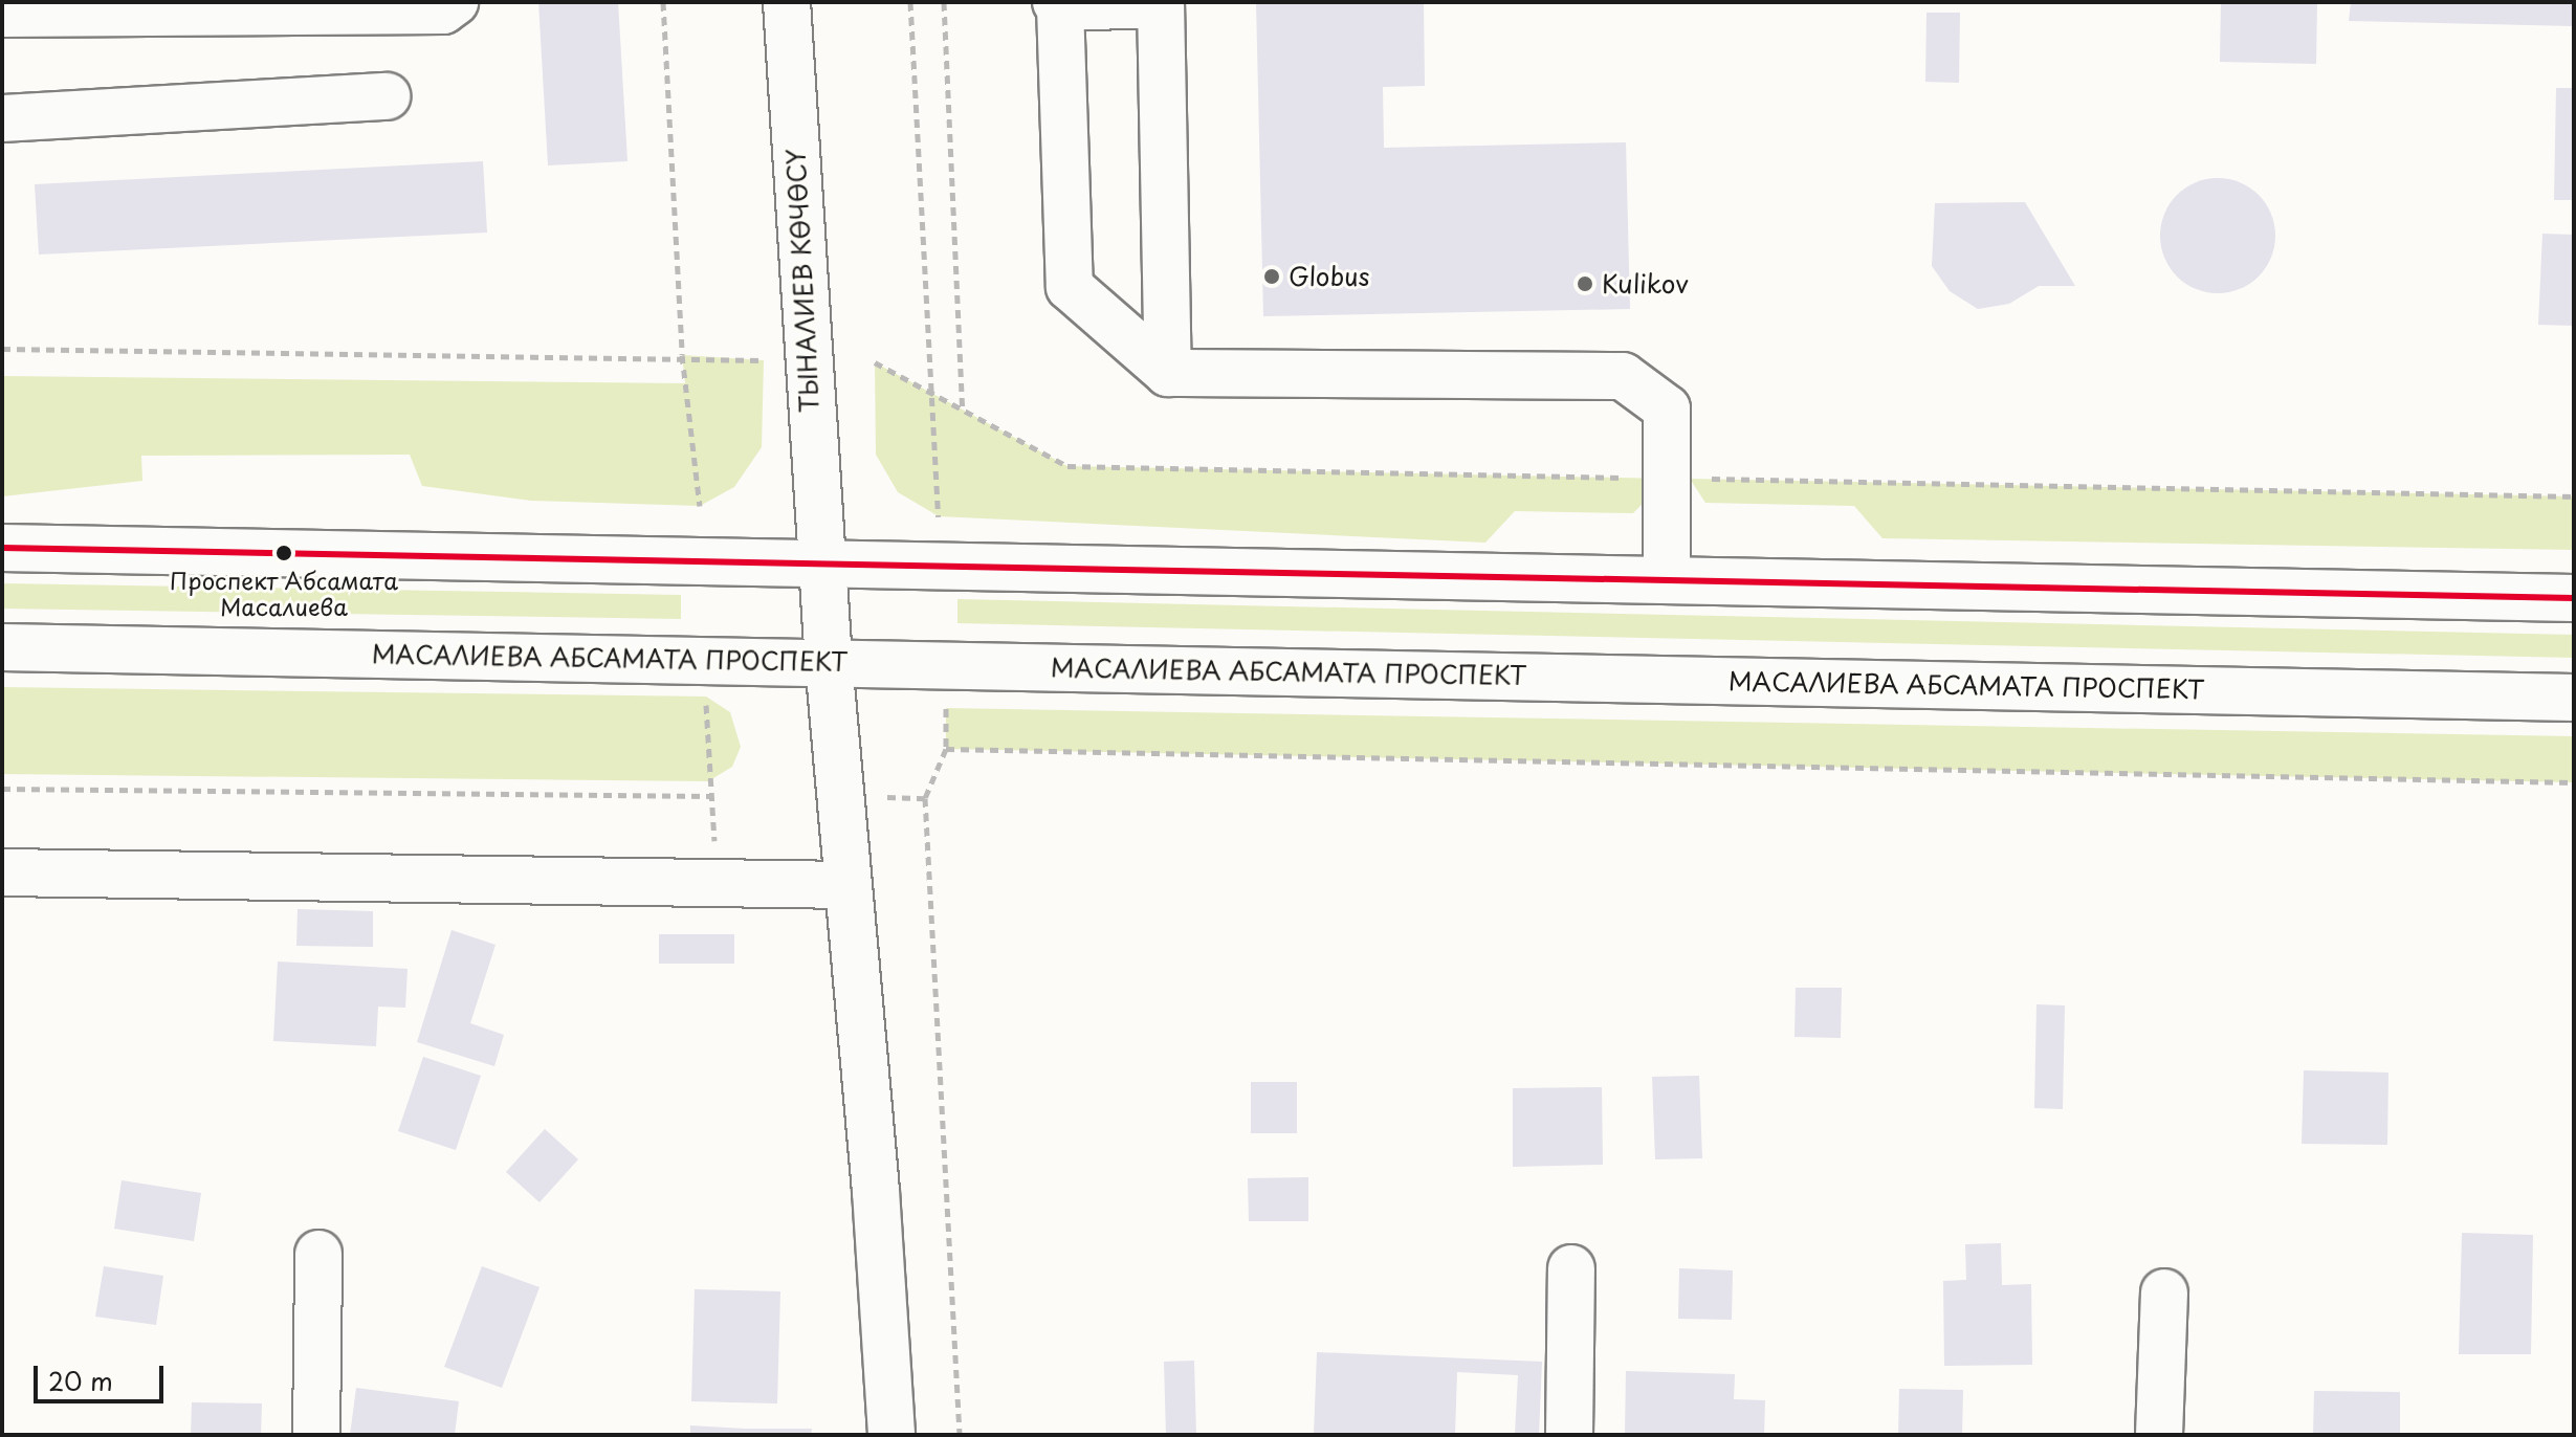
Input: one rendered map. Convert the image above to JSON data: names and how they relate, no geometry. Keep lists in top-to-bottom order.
{
  "streets": {
    "main road": ["ТЫНАЛИЕВ КӨЧӨСҮ", "МАСАЛИЕВА АБСАМАТА ПРОСПЕКТ"]
  },
  "crossings": [
    ["ТЫНАЛИЕВ КӨЧӨСҮ", "МАСАЛИЕВА АБСАМАТА ПРОСПЕКТ"]
  ],
  "places": ["Globus", "Kulikov", "Проспект Абсамата Масалиева"],
  "scale_bar": "20 m"
}
